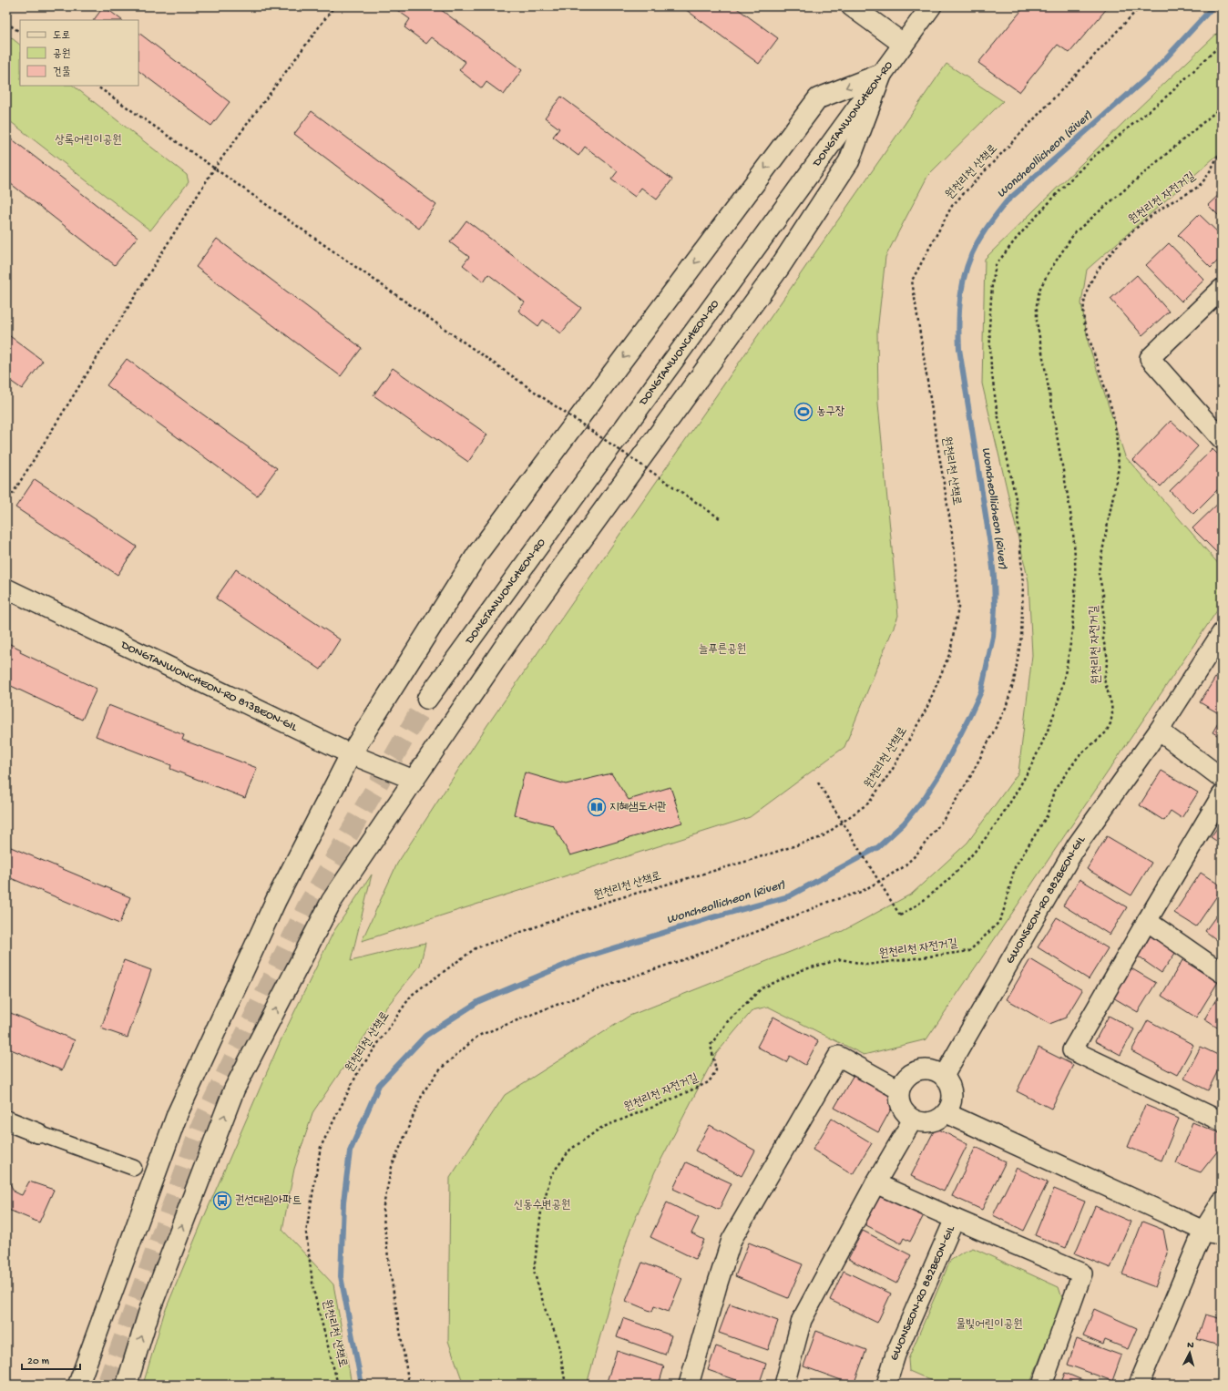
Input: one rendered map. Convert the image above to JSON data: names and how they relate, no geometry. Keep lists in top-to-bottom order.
{
  "streets": {
    "main road": ["DONGTANWONCHEON-RO"],
    "street": ["DONGTANWONCHEON-RO 813BEON-GIL", "GWONSEON-RO 882BEON-GIL"],
    "path": ["원천리천 산책로", "원천리천 자전거길"]
  },
  "water": ["Woncheollicheon (River)"],
  "parks": [
    "상록어린이공원",
    "늘푸른공원",
    "신동수변공원",
    "물빛어린이공원"
  ],
  "places": {
    "sports": ["농구장"],
    "library": ["지혜샘도서관"],
    "bus stop": ["권선대림아파트"]
  },
  "legend": ["도로", "공원", "건물"],
  "scale_bar": "20 m",
  "north": "top"
}
